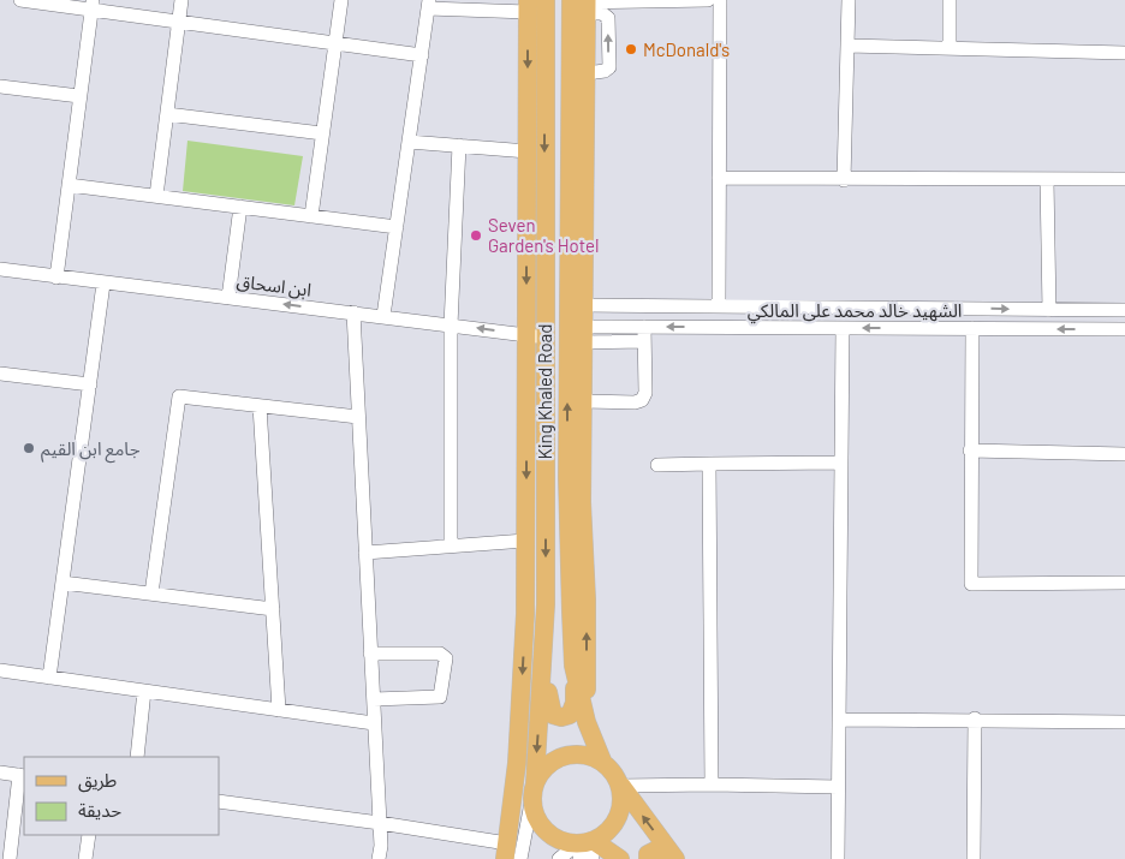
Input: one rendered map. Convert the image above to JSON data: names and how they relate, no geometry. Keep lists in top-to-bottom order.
{
  "streets": {
    "main road": ["King Khaled Road"],
    "street": ["ابن اسحاق", "الشهيد خالد محمد على المالكي"]
  },
  "crossings": [
    ["ابن اسحاق", "King Khaled Road"]
  ],
  "places": ["McDonald's", "Seven Garden's Hotel", "جامع ابن القيم"],
  "legend": ["طريق", "حديقة"]
}
